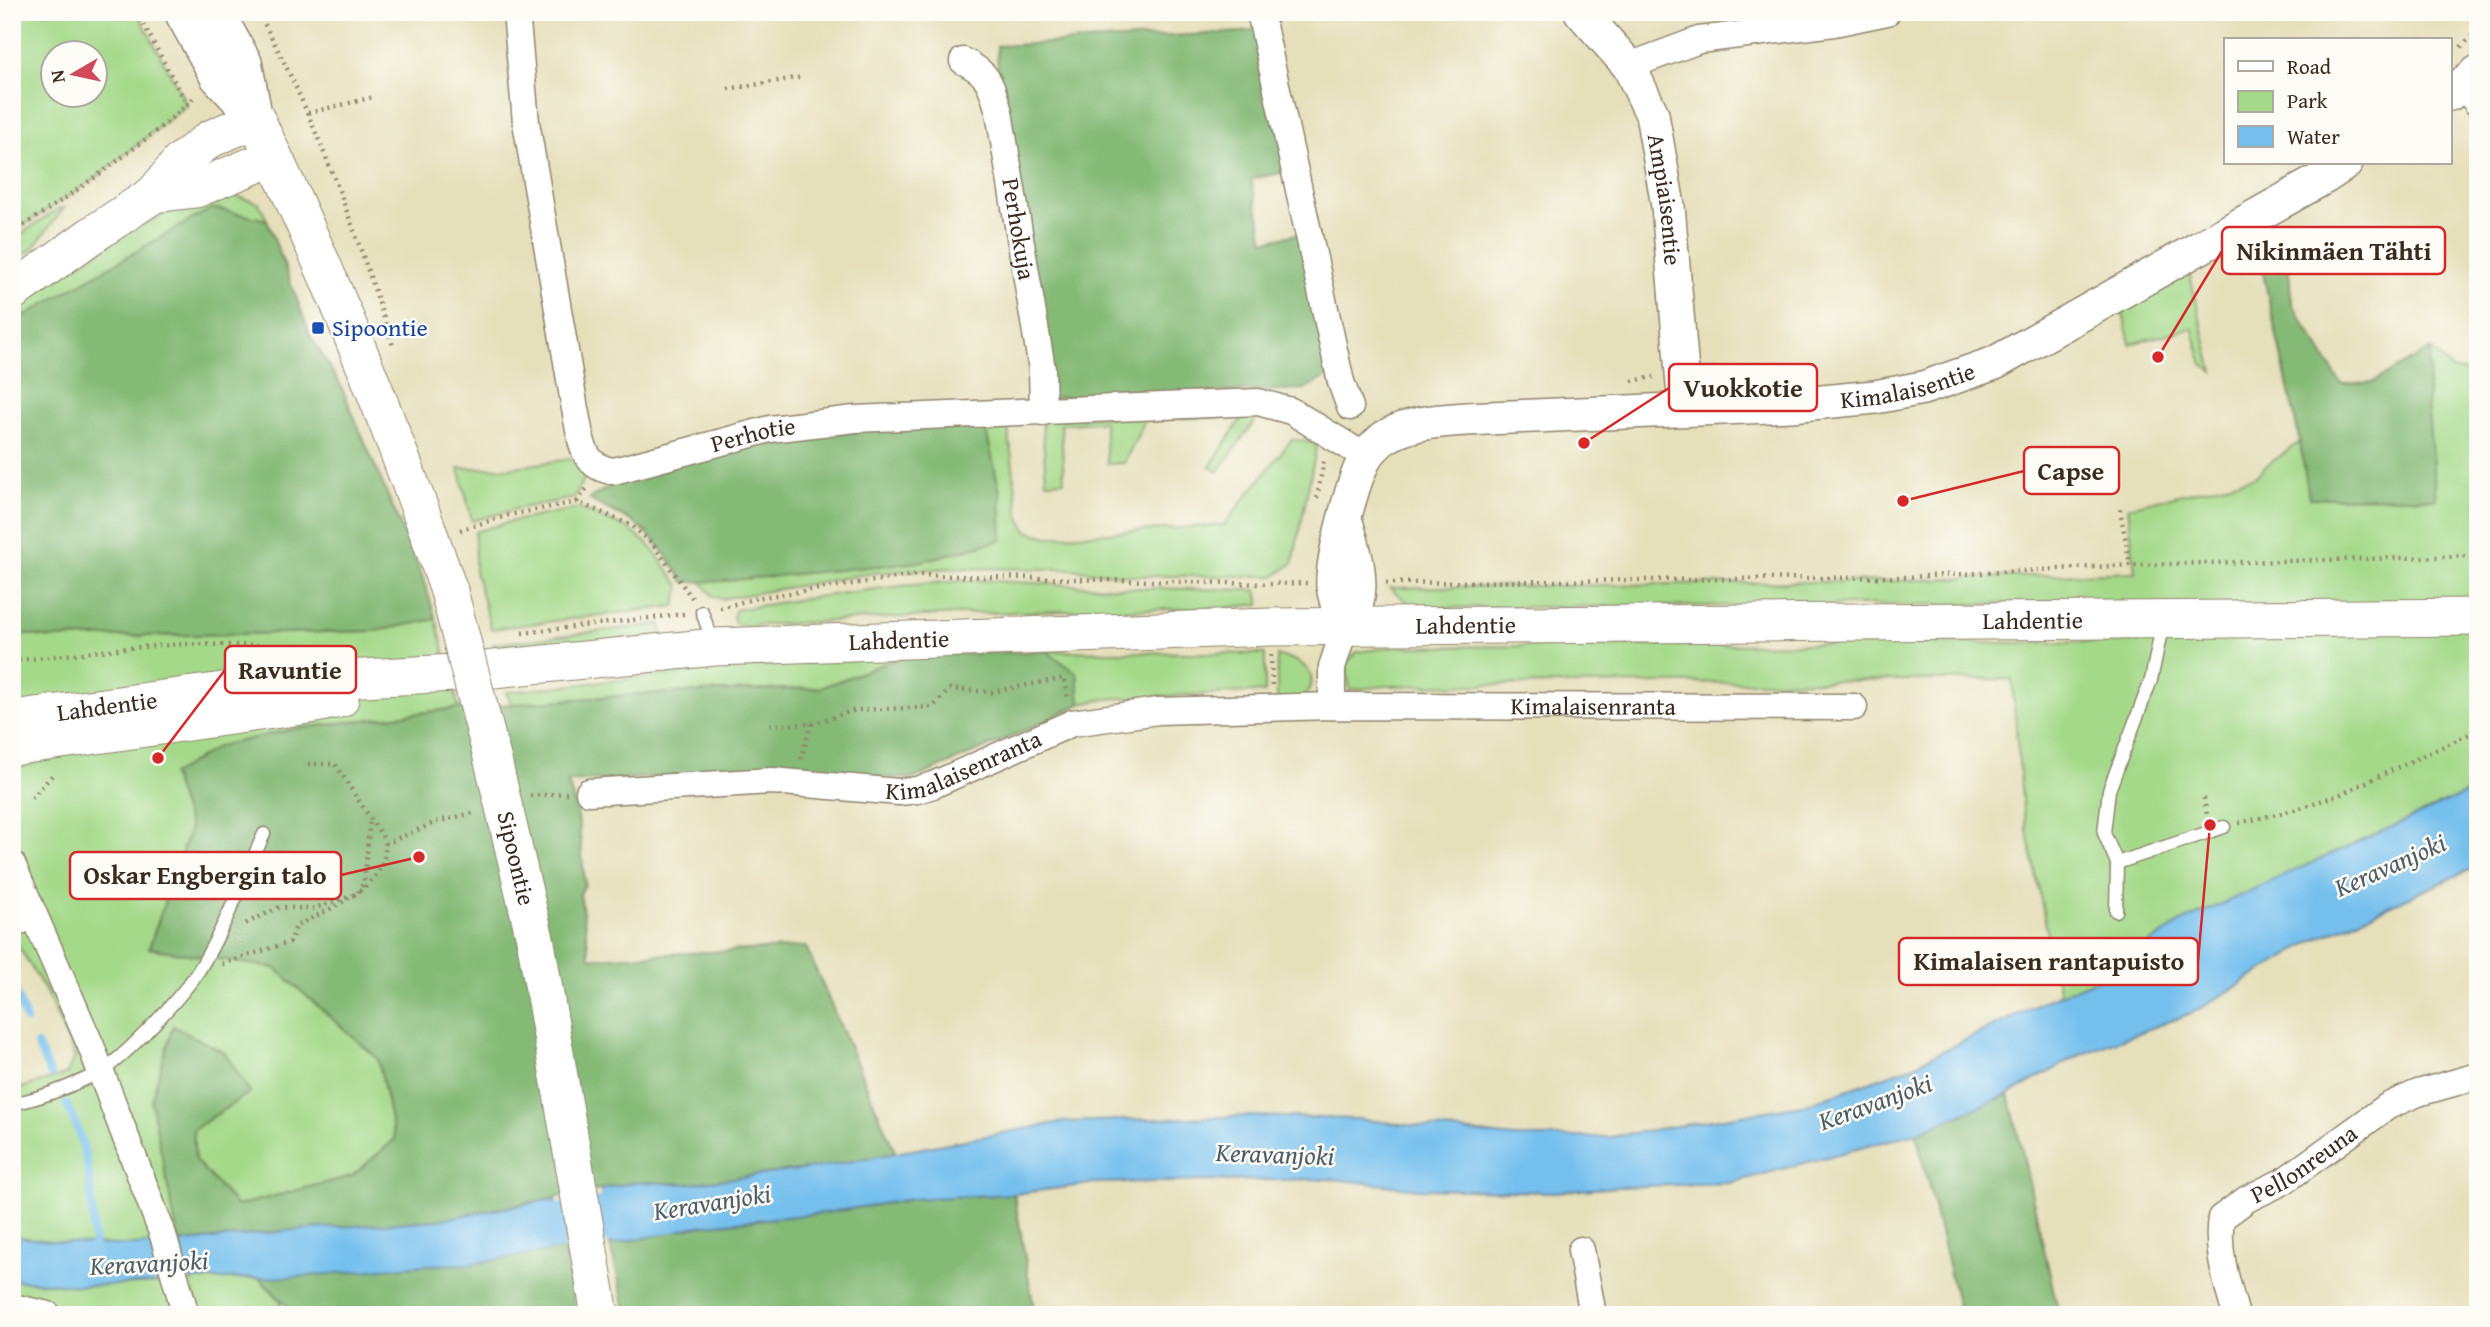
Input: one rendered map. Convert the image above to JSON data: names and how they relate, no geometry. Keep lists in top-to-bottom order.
{
  "streets": {
    "main road": ["Lahdentie", "Sipoontie"],
    "street": [
      "Ampiaisentie",
      "Perhokuja",
      "Kimalaisentie",
      "Perhotie",
      "Kimalaisenranta",
      "Pellonreuna"
    ]
  },
  "crossings": [
    ["Ampiaisentie", "Kimalaisentie"],
    ["Perhokuja", "Perhotie"],
    ["Kimalaisentie", "Perhotie"],
    ["Kimalaisentie", "Lahdentie"]
  ],
  "water": ["Keravanjoki"],
  "places": {
    "transit": ["Sipoontie"],
    "other": [
      "Nikinmäen Tähti",
      "Vuokkotie",
      "Capse",
      "Ravuntie",
      "Kimalaisen rantapuisto",
      "Oskar Engbergin talo"
    ]
  },
  "legend": ["Road", "Park", "Water"],
  "north": "left"
}
